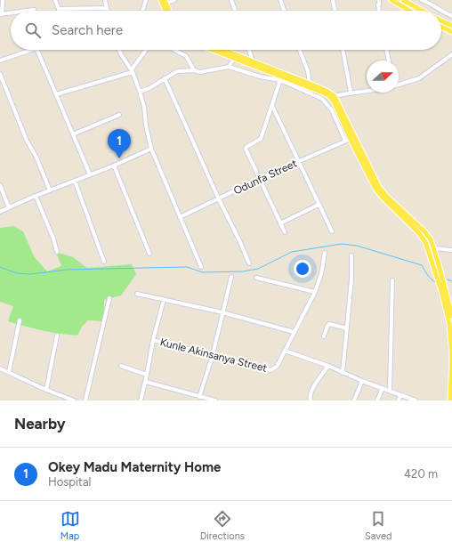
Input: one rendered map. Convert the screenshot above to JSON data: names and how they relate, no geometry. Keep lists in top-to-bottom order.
{
  "streets": {
    "street": ["Odunfa Street", "Kunle Akinsanya Street"]
  },
  "north": "right",
  "page": {
    "search": "Search here",
    "pins": "1",
    "heading": "Nearby",
    "list": [
      {
        "mark": "1",
        "name": "Okey Madu Maternity Home",
        "note": "Hospital",
        "value": "420 m"
      }
    ],
    "nav": ["Map", "Directions", "Saved"]
  }
}
